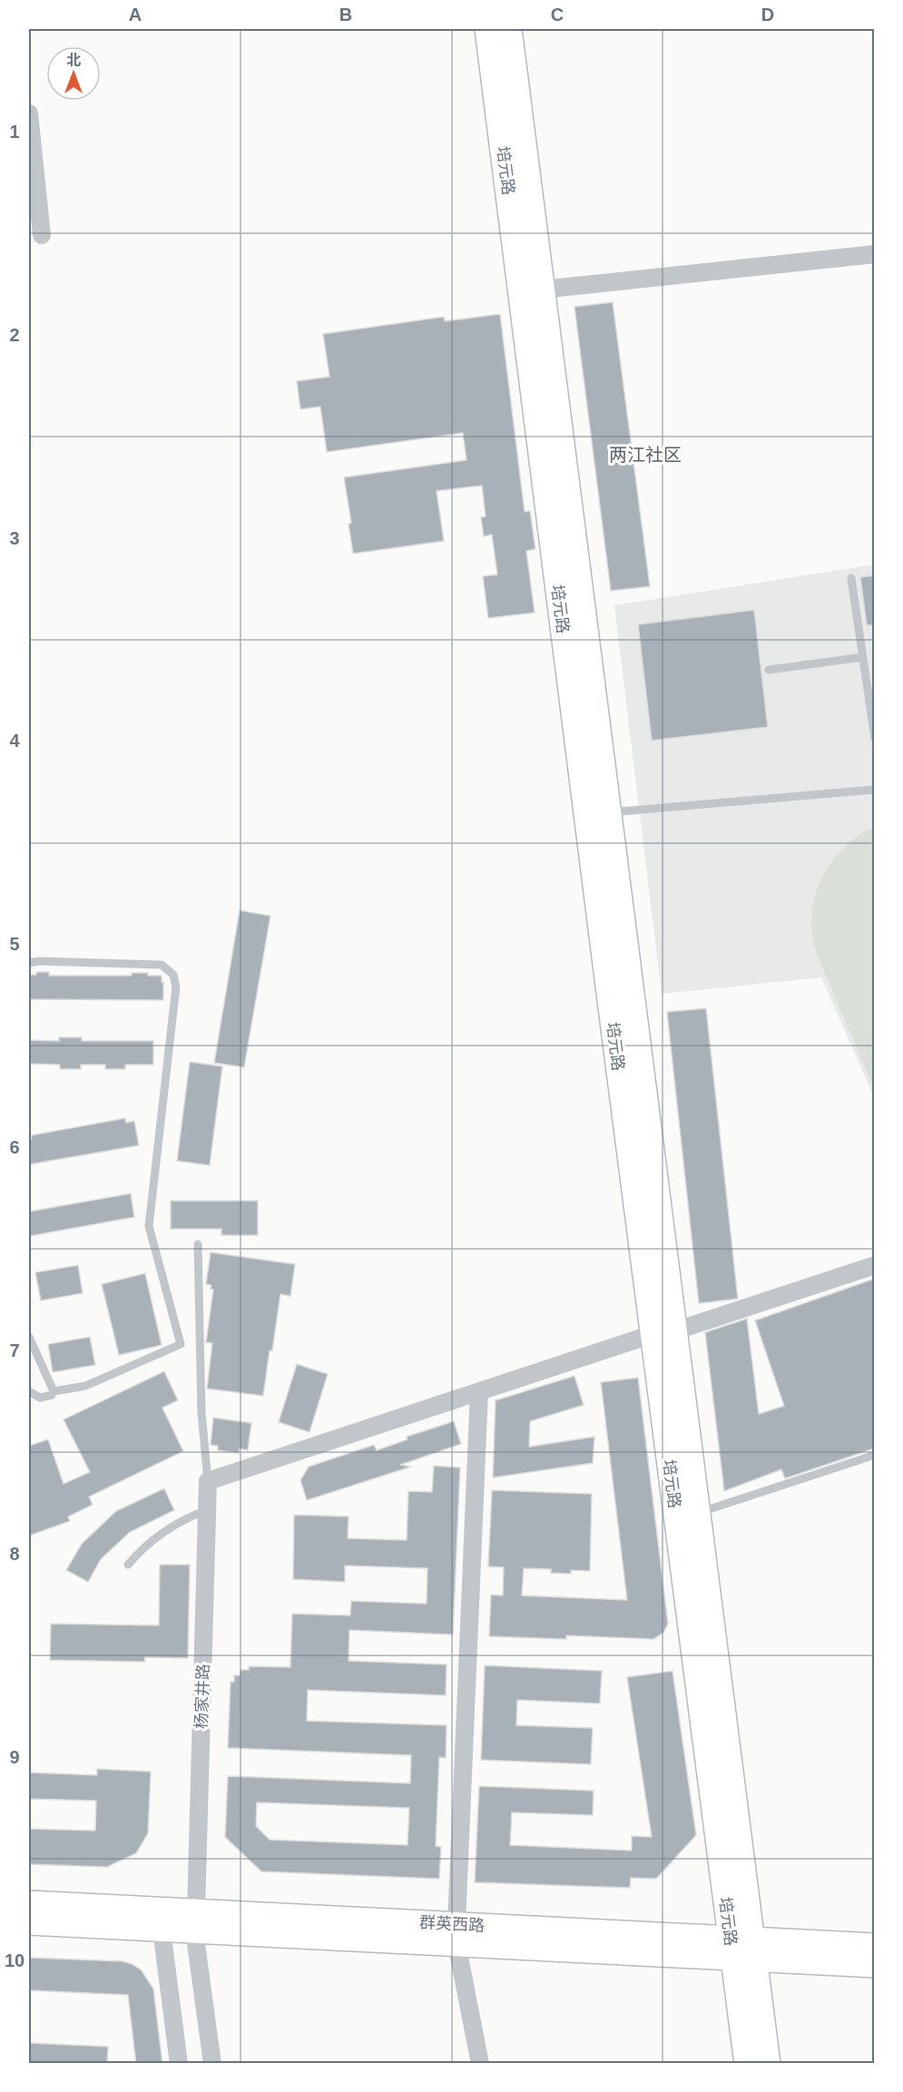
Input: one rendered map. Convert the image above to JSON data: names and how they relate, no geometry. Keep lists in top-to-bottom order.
{
  "streets": {
    "main road": ["培元路", "群英西路"],
    "street": ["杨家井路"]
  },
  "crossings": [
    ["培元路", "群英西路"],
    ["杨家井路", "群英西路"]
  ],
  "districts": ["两江社区"],
  "north": "top",
  "grid": {
    "columns": [
      "A",
      "B",
      "C",
      "D"
    ],
    "rows": [
      "1",
      "2",
      "3",
      "4",
      "5",
      "6",
      "7",
      "8",
      "9",
      "10"
    ]
  }
}
